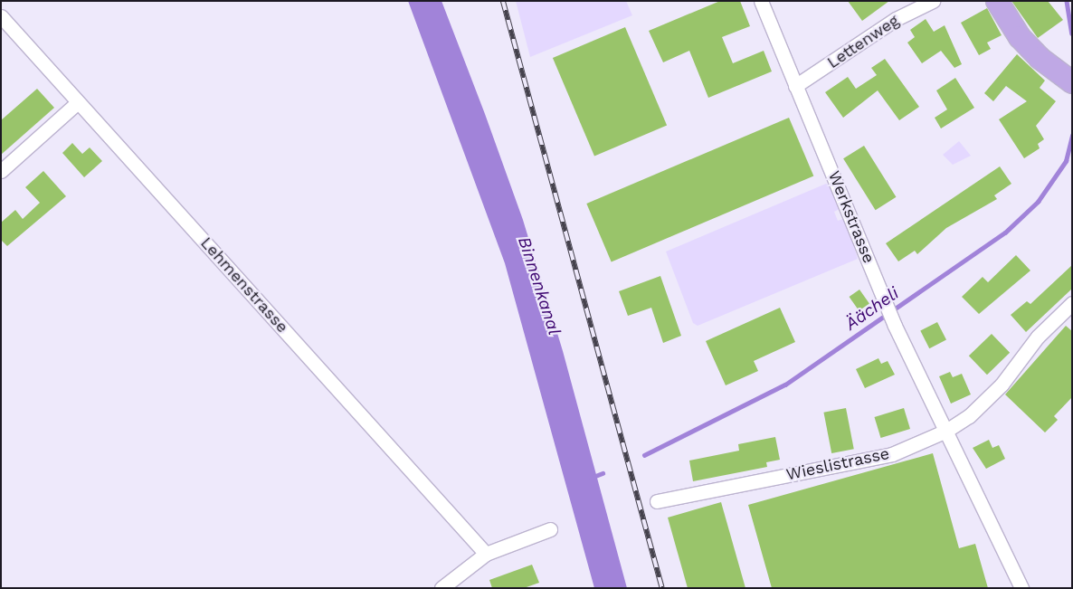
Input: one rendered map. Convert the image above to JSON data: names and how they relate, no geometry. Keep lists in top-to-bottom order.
{
  "streets": {
    "street": [
      "Lettenweg",
      "Werkstrasse",
      "Lehmenstrasse",
      "Wieslistrasse"
    ]
  },
  "crossings": [
    ["Lettenweg", "Werkstrasse"],
    ["Werkstrasse", "Wieslistrasse"]
  ],
  "water": ["Binnenkanal", "Äächeli"]
}
